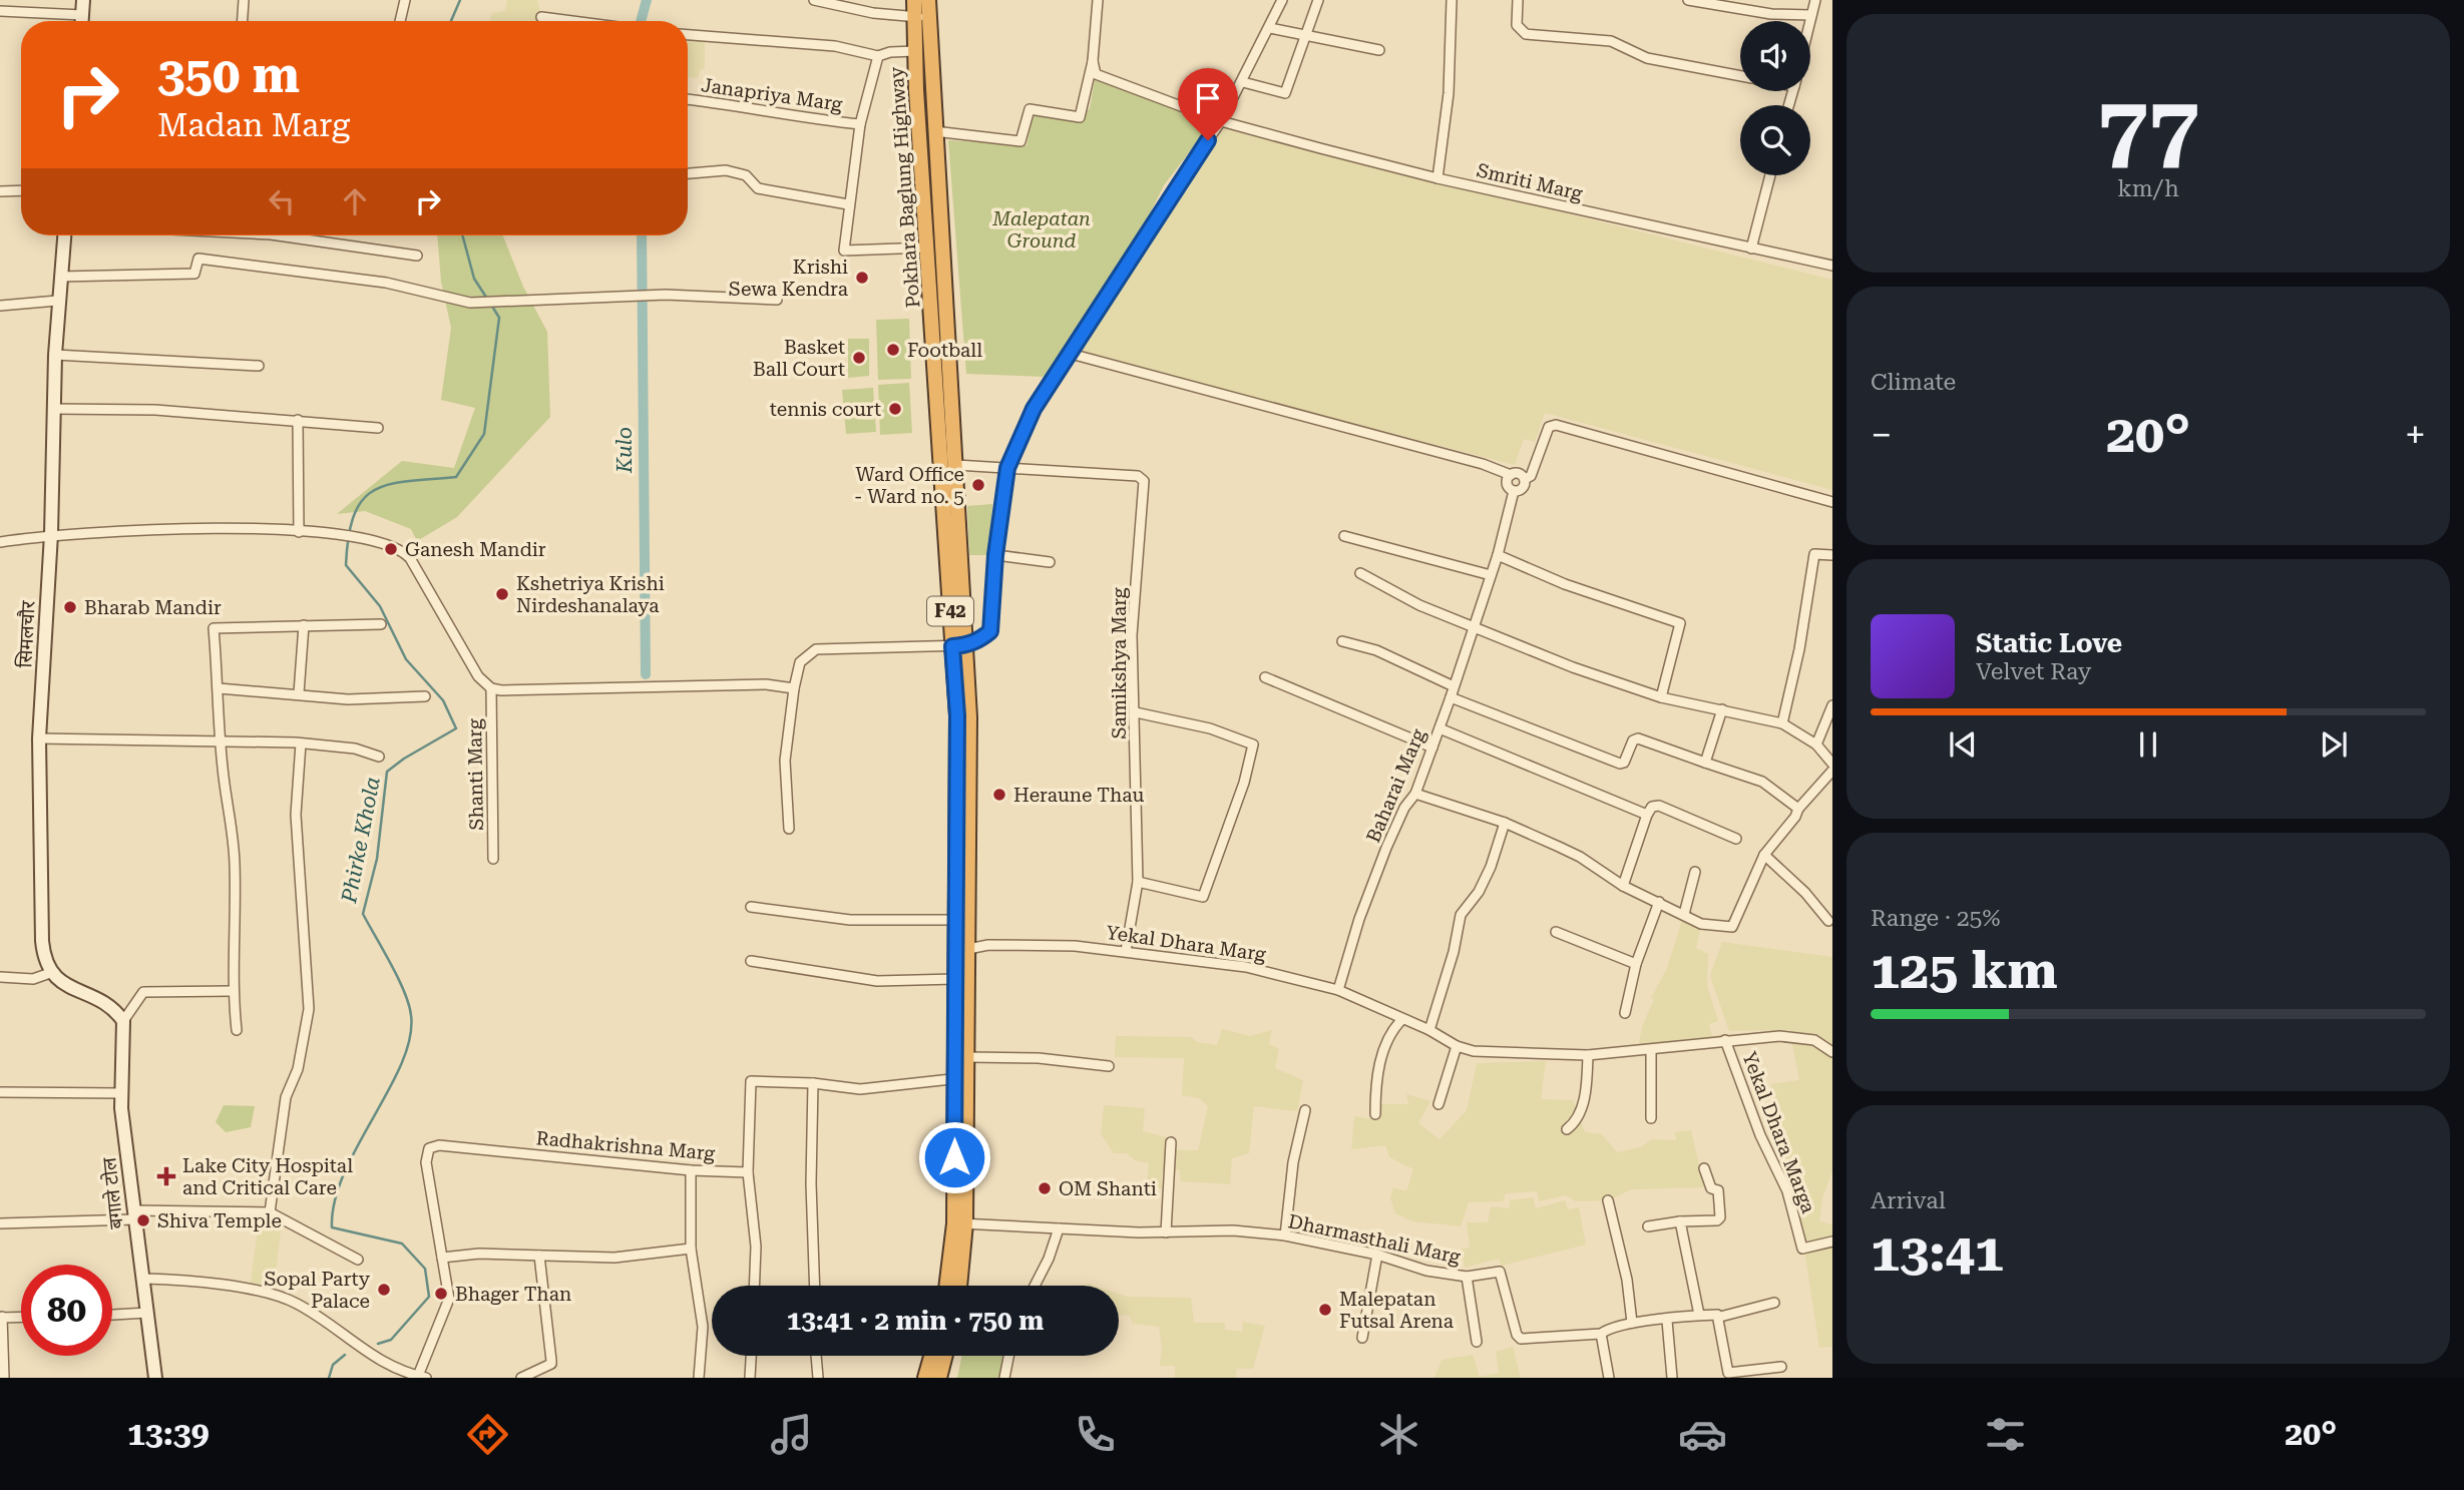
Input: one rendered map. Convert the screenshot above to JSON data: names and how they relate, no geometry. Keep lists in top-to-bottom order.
{
  "streets": {
    "highway": ["Pokhara Baglung Highway", "F42"],
    "main road": ["सिमलचौर", "बगाले टोल"],
    "street": [
      "Janapriya Marg",
      "Smriti Marg",
      "Samikshya Marg",
      "Shanti Marg",
      "Baharai Marg",
      "Yekal Dhara Marg",
      "Yekal Dhara Marga",
      "Radhakrishna Marg",
      "Dharmasthali Marg"
    ]
  },
  "crossings": [
    ["Pokhara Baglung Highway", "Samikshya Marg"],
    ["Pokhara Baglung Highway", "Yekal Dhara Marg"],
    ["Pokhara Baglung Highway", "Dharmasthali Marg"],
    ["Samikshya Marg", "Yekal Dhara Marg"],
    ["Baharai Marg", "Yekal Dhara Marg"],
    ["Yekal Dhara Marg", "Yekal Dhara Marga"]
  ],
  "water": ["Kulo", "Phirke Khola"],
  "parks": ["Malepatan Ground"],
  "places": {
    "other": [
      "Krishi Sewa Kendra",
      "Football",
      "Basket Ball Court",
      "tennis court",
      "Ward Office - Ward no. 5",
      "Ganesh Mandir",
      "Kshetriya Krishi Nirdeshanalaya",
      "Bharab Mandir",
      "Heraune Thau",
      "OM Shanti",
      "Shiva Temple",
      "Sopal Party Palace",
      "Bhager Than",
      "Malepatan Futsal Arena"
    ],
    "health": ["Lake City Hospital and Critical Care"]
  },
  "page": {
    "tile": [
      ["77", "km/h"],
      "Climate",
      ["Range · 25%", "125 km"],
      ["Arrival", "13:41"]
    ],
    "turn": ["350 m", "Madan Marg"],
    "heat": ["−", "20°", "+"],
    "song": ["Static Love", "Velvet Ray"],
    "limit": "80",
    "trip": "13:41 · 2 min · 750 m",
    "tabs": ["13:39", "20°"]
  }
}
